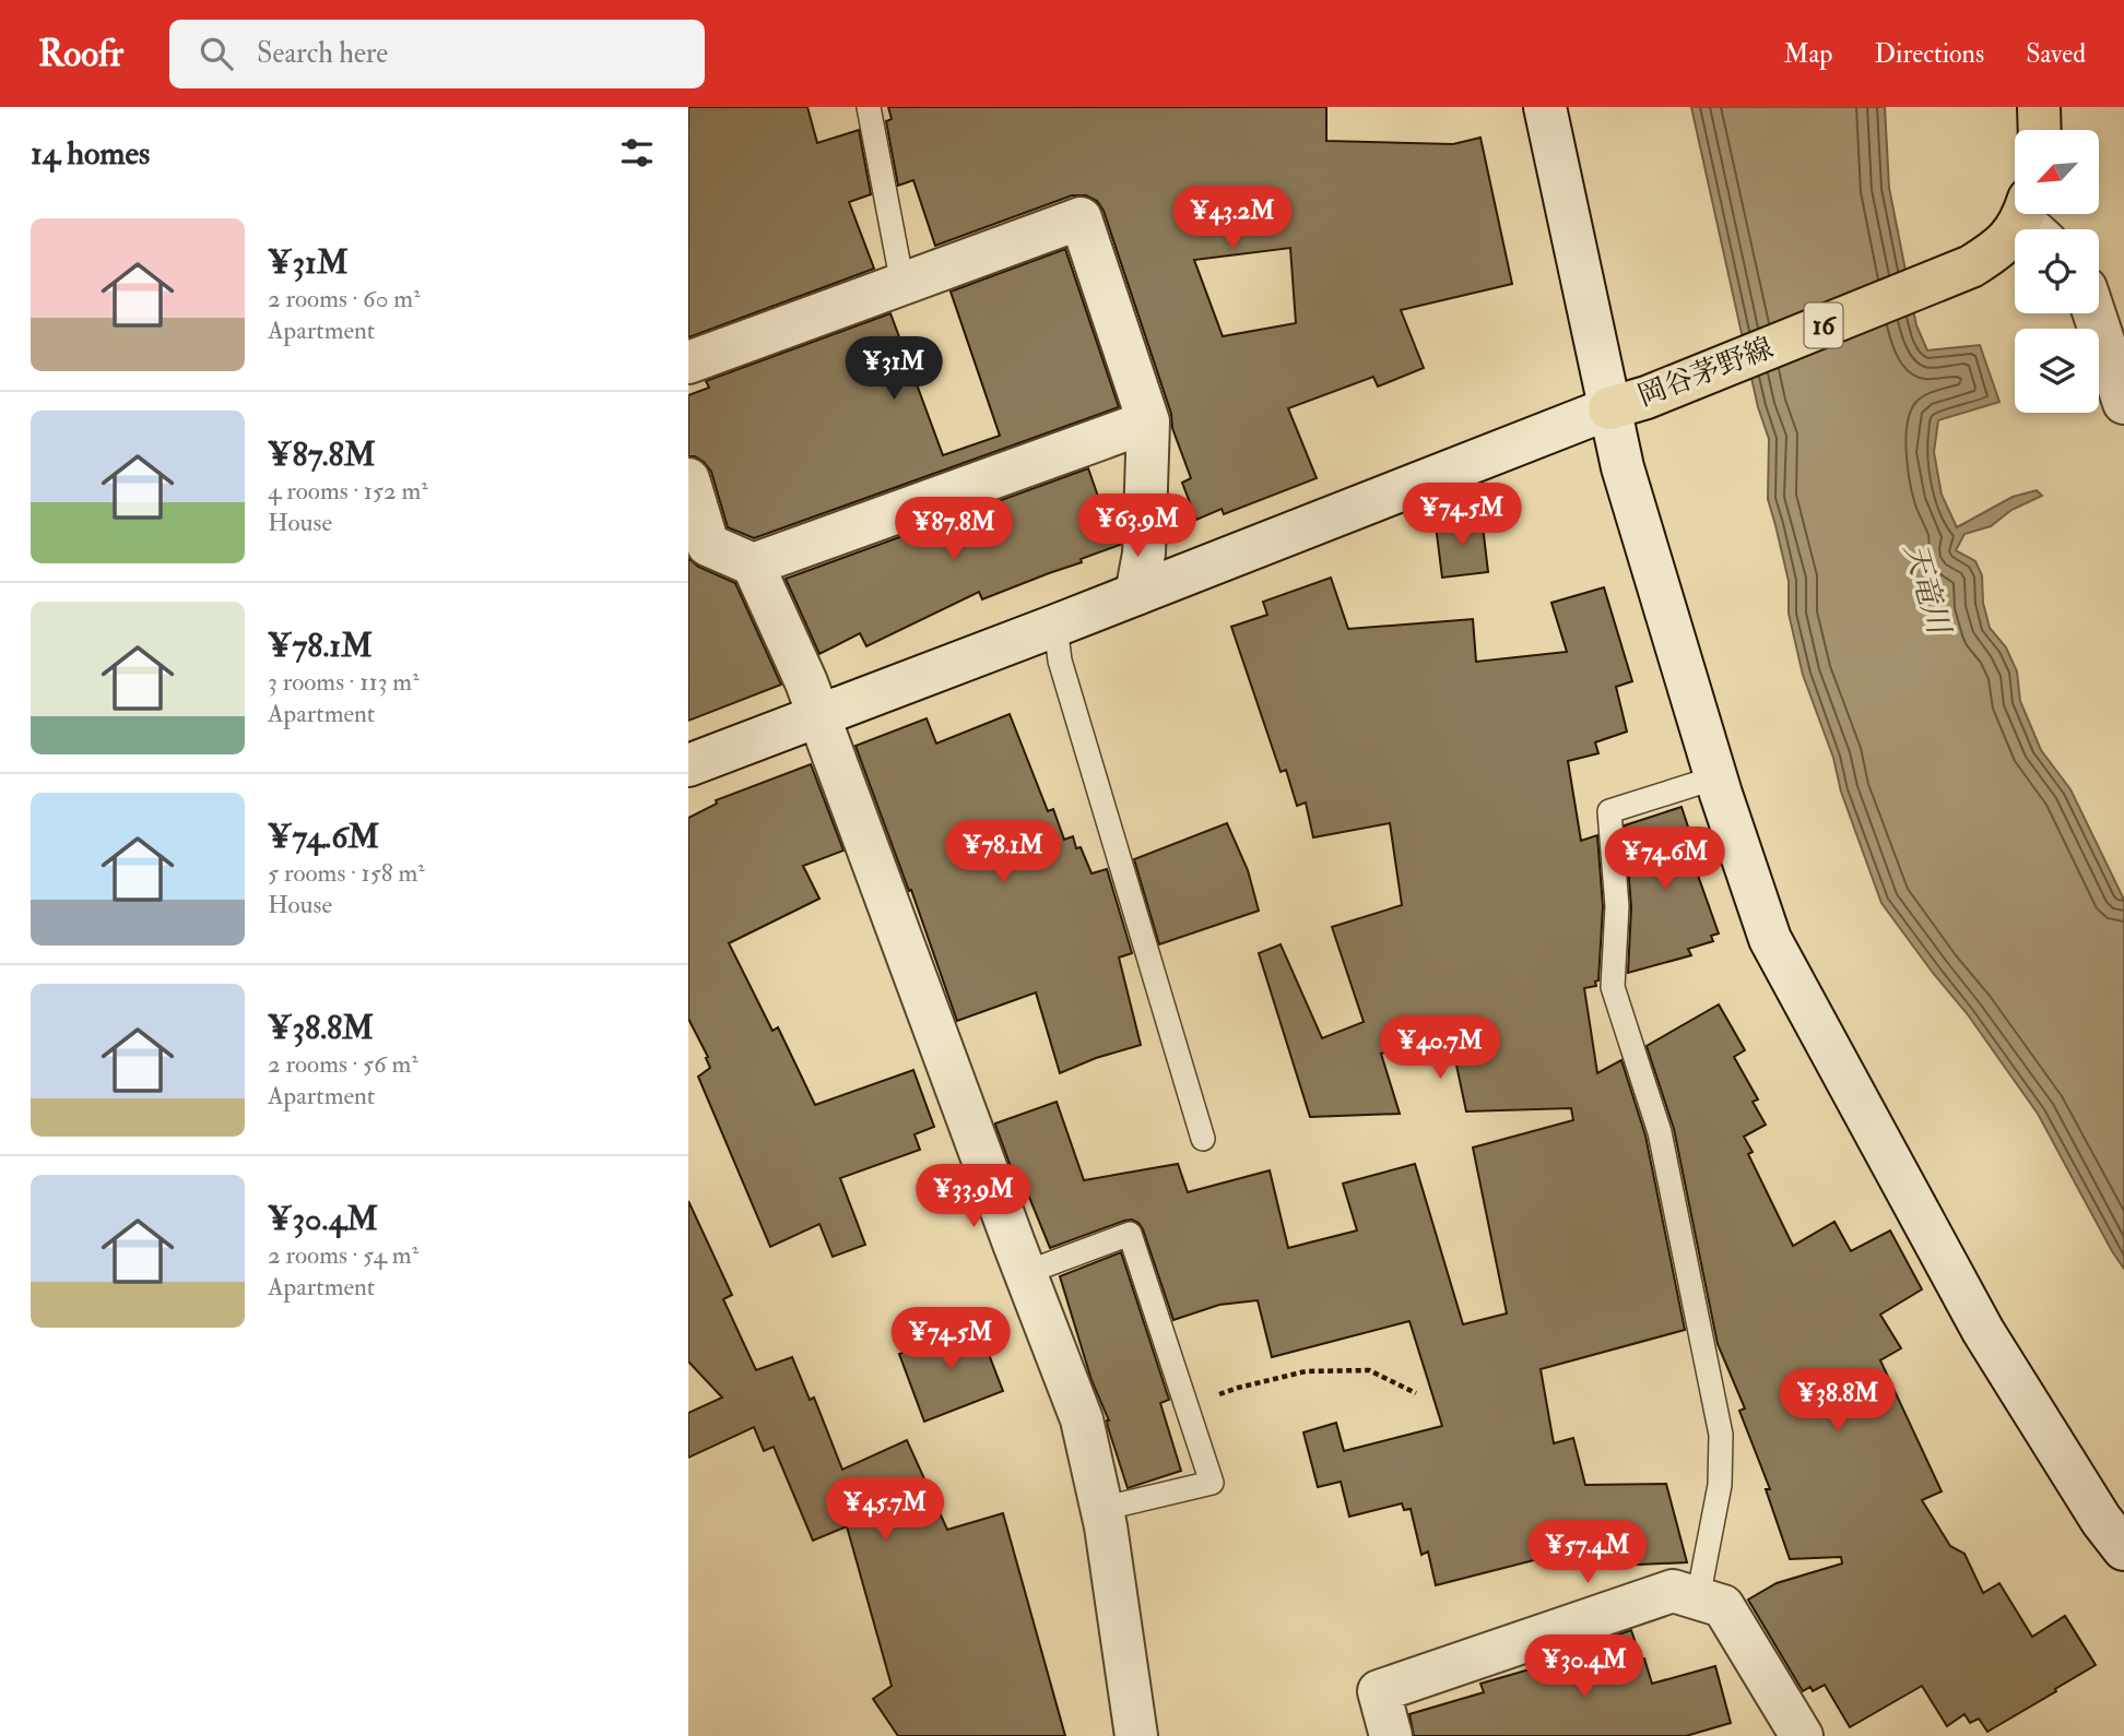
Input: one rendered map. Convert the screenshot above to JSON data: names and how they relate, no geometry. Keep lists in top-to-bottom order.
{
  "streets": {
    "main road": ["16", "岡谷茅野線"]
  },
  "water": ["天竜川"],
  "north": "bottom left",
  "page": {
    "header": "Roofr",
    "search": "Search here",
    "nav": ["Map", "Directions", "Saved"],
    "heading": "14 homes",
    "price": [
      "¥43.2M",
      "¥31M",
      "¥74.5M",
      "¥63.9M",
      "¥87.8M",
      "¥78.1M",
      "¥74.6M",
      "¥40.7M",
      "¥33.9M",
      "¥74.5M",
      "¥38.8M",
      "¥45.7M",
      "¥57.4M",
      "¥30.4M"
    ],
    "list": [
      {
        "name": "¥31M",
        "note": "2 rooms · 60 m² · Apartment"
      },
      {
        "name": "¥87.8M",
        "note": "4 rooms · 152 m² · House"
      },
      {
        "name": "¥78.1M",
        "note": "3 rooms · 113 m² · Apartment"
      },
      {
        "name": "¥74.6M",
        "note": "5 rooms · 158 m² · House"
      },
      {
        "name": "¥38.8M",
        "note": "2 rooms · 56 m² · Apartment"
      },
      {
        "name": "¥30.4M",
        "note": "2 rooms · 54 m² · Apartment"
      }
    ]
  }
}
